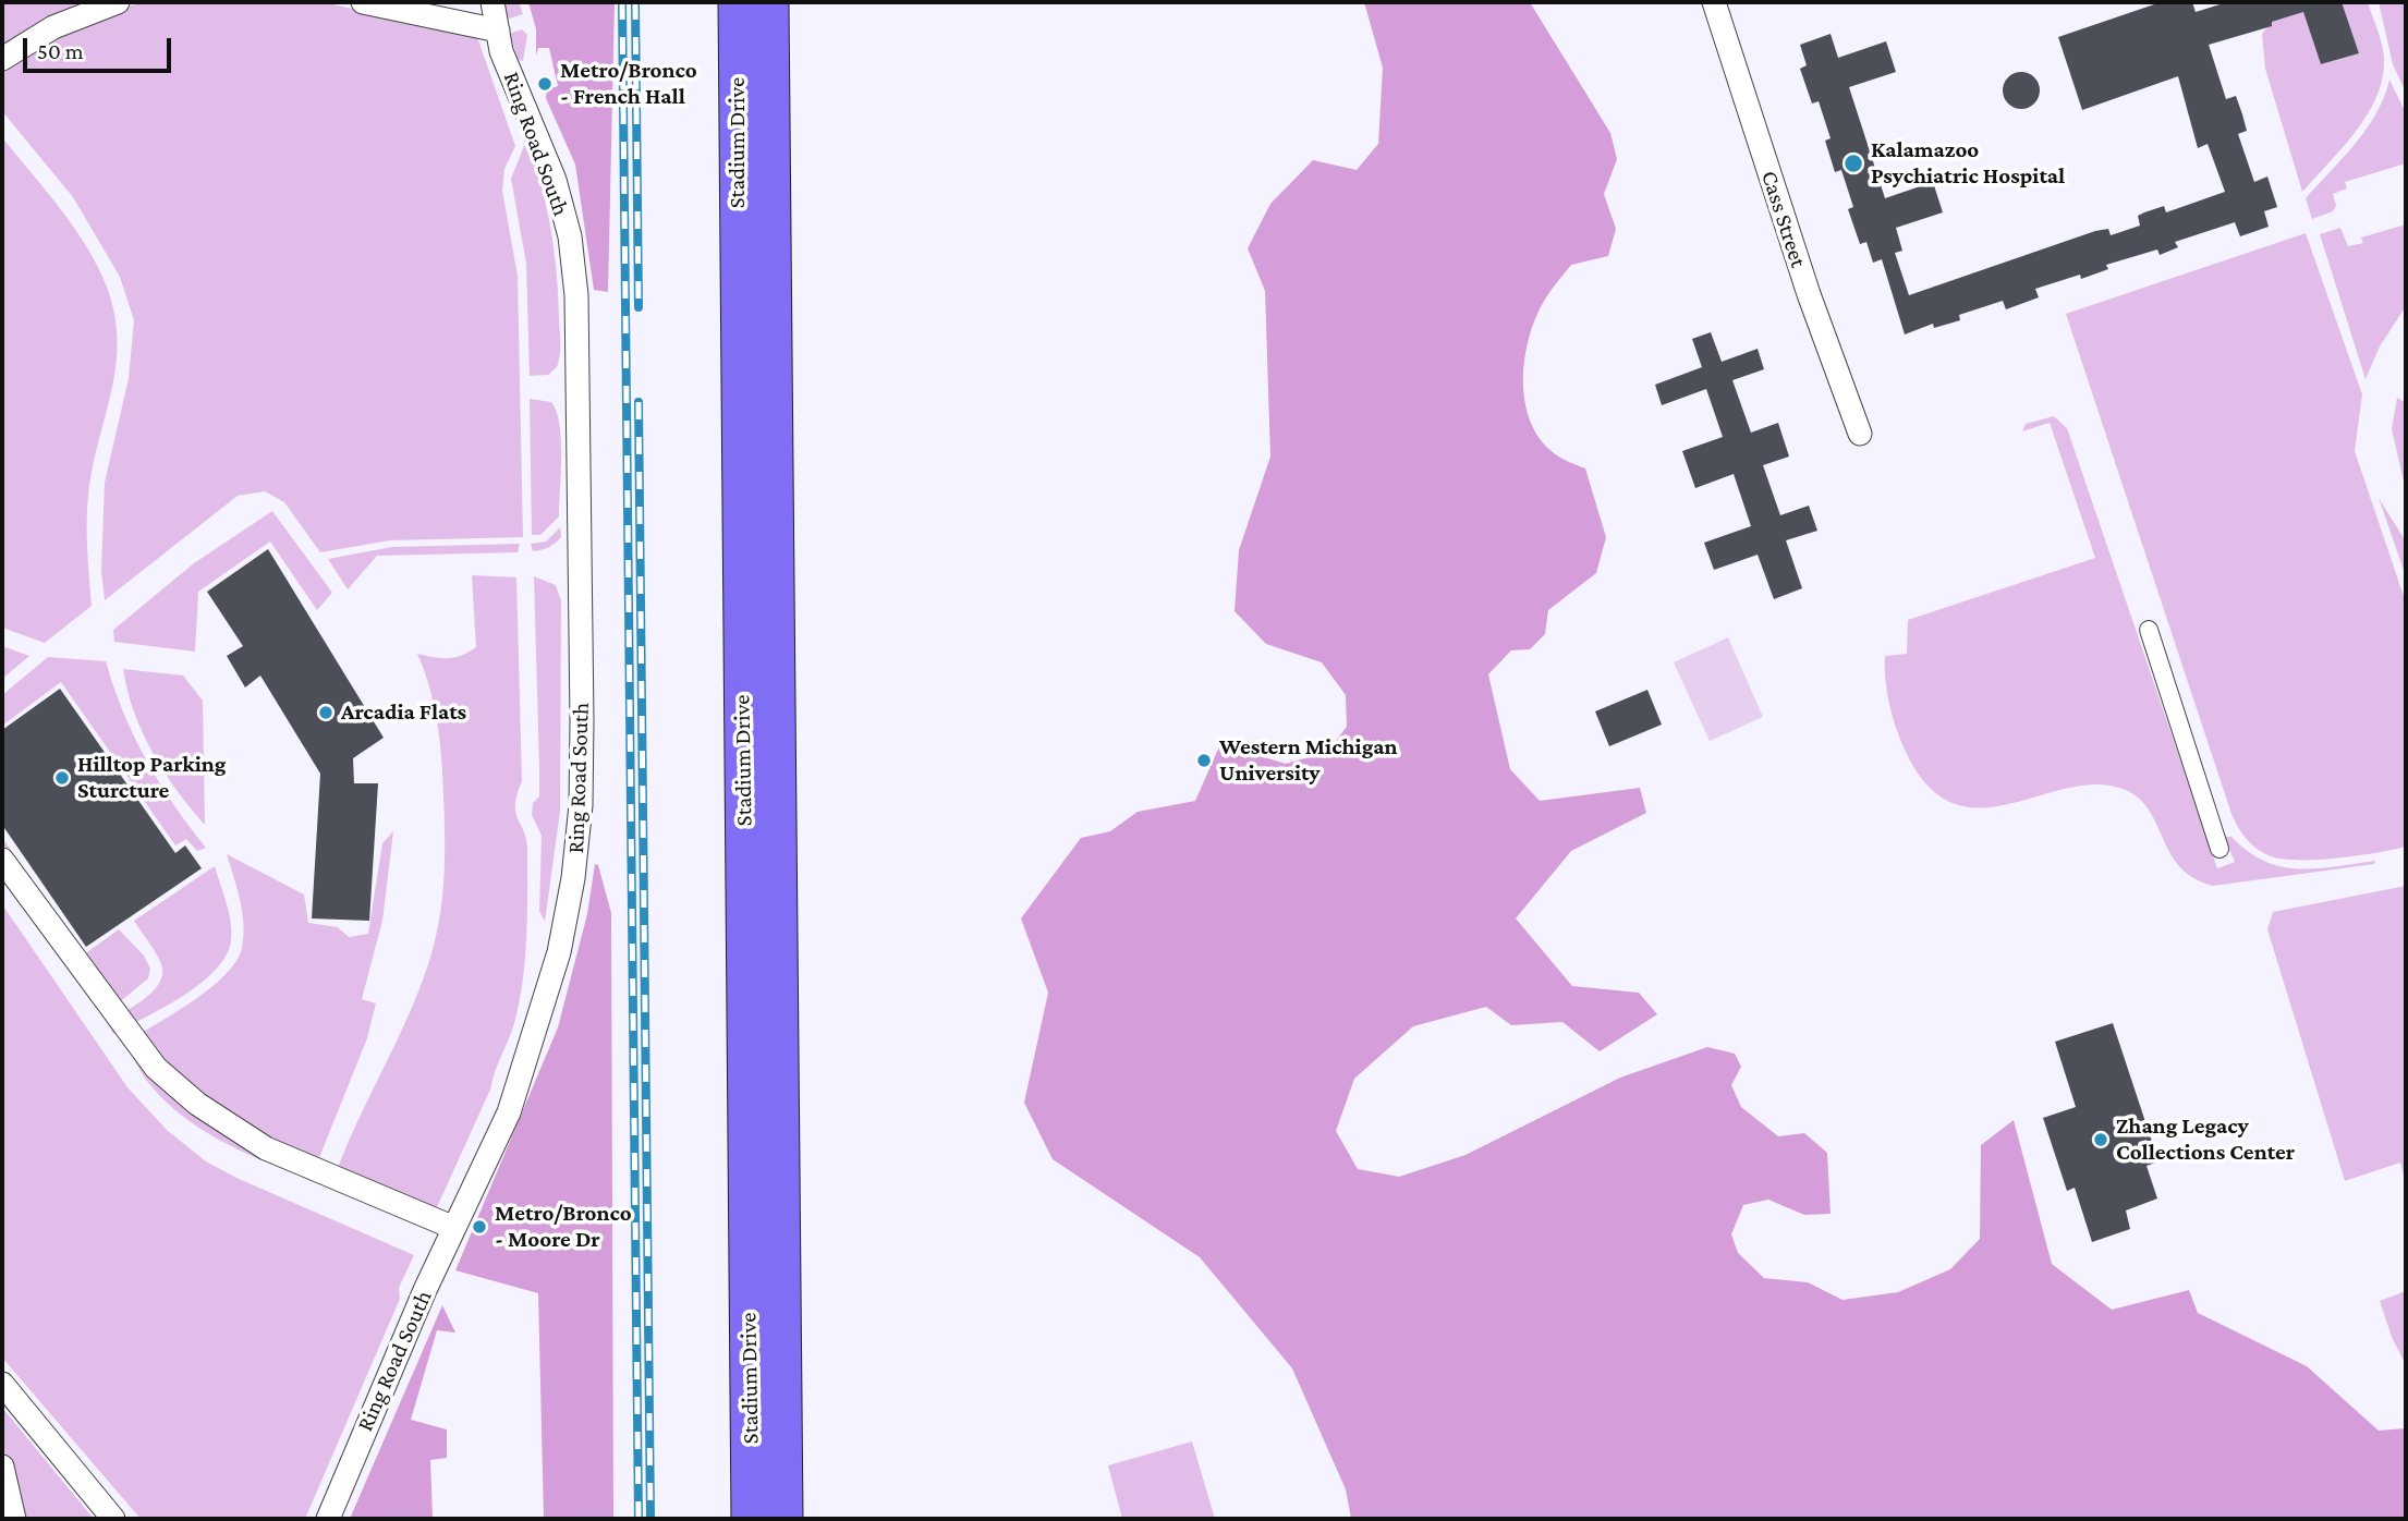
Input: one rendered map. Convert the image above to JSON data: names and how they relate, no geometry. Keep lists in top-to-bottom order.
{
  "streets": {
    "main road": ["Stadium Drive"],
    "street": ["Ring Road South", "Cass Street"]
  },
  "places": [
    "Metro/Bronco - French Hall",
    "Kalamazoo Psychiatric Hospital",
    "Arcadia Flats",
    "Western Michigan University",
    "Hilltop Parking Sturcture",
    "Zhang Legacy Collections Center",
    "Metro/Bronco - Moore Dr"
  ],
  "scale_bar": "50 m"
}
